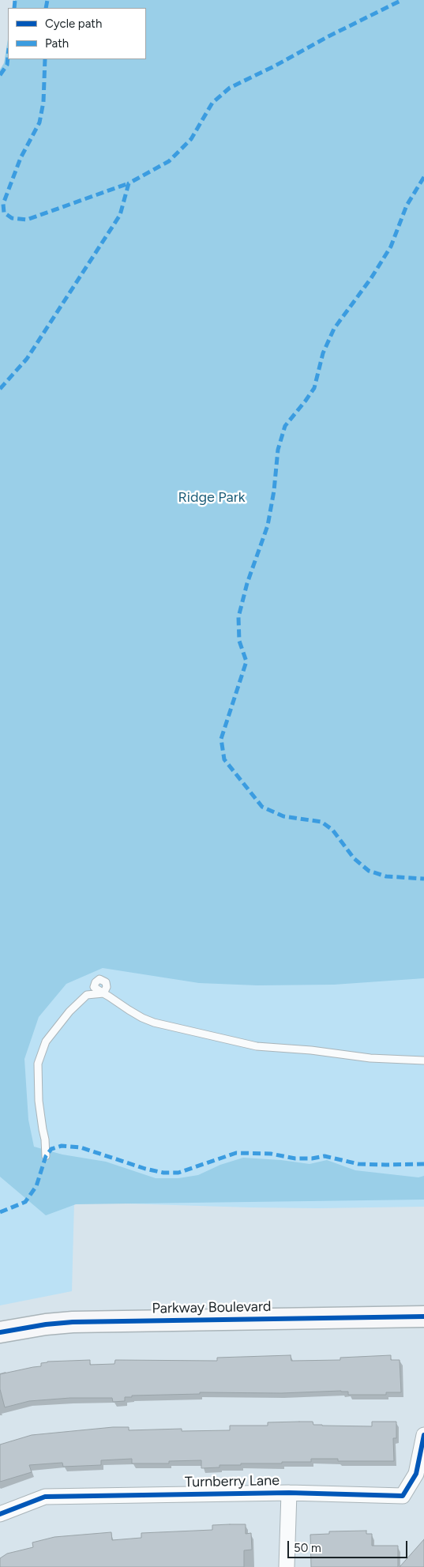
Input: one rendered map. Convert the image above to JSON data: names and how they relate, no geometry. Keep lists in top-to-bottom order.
{
  "streets": {
    "street": ["Parkway Boulevard", "Turnberry Lane"]
  },
  "parks": ["Ridge Park"],
  "legend": ["Cycle path", "Path"],
  "scale_bar": "50 m"
}
